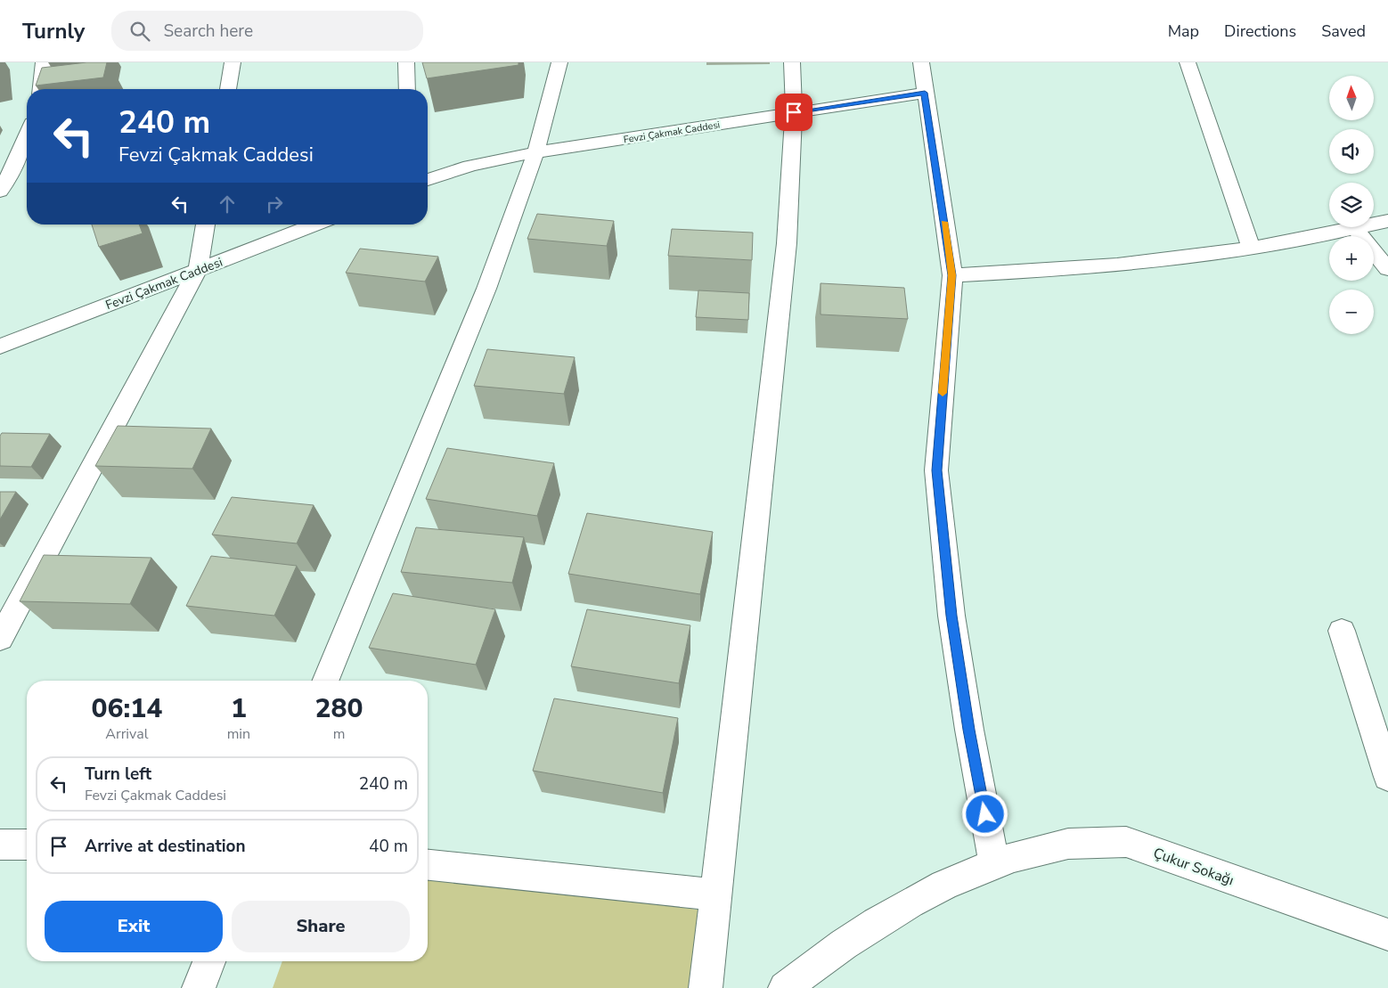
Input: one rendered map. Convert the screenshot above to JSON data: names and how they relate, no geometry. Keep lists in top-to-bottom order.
{
  "streets": {
    "street": ["Fevzi Çakmak Caddesi", "Çukur Sokağı"]
  },
  "north": "top",
  "page": {
    "header": "Turnly",
    "search": "Search here",
    "nav": ["Map", "Directions", "Saved"],
    "map_buttons": ["+", "−"],
    "turn": ["240 m", "Fevzi Çakmak Caddesi"],
    "eta": [
      "06:14",
      "Arrival",
      "1",
      "min",
      "280",
      "m"
    ],
    "list": [
      {
        "name": "Turn left",
        "note": "Fevzi Çakmak Caddesi",
        "value": "240 m"
      },
      {
        "name": "Arrive at destination",
        "value": "40 m"
      }
    ],
    "buttons": ["Exit", "Share"]
  }
}
